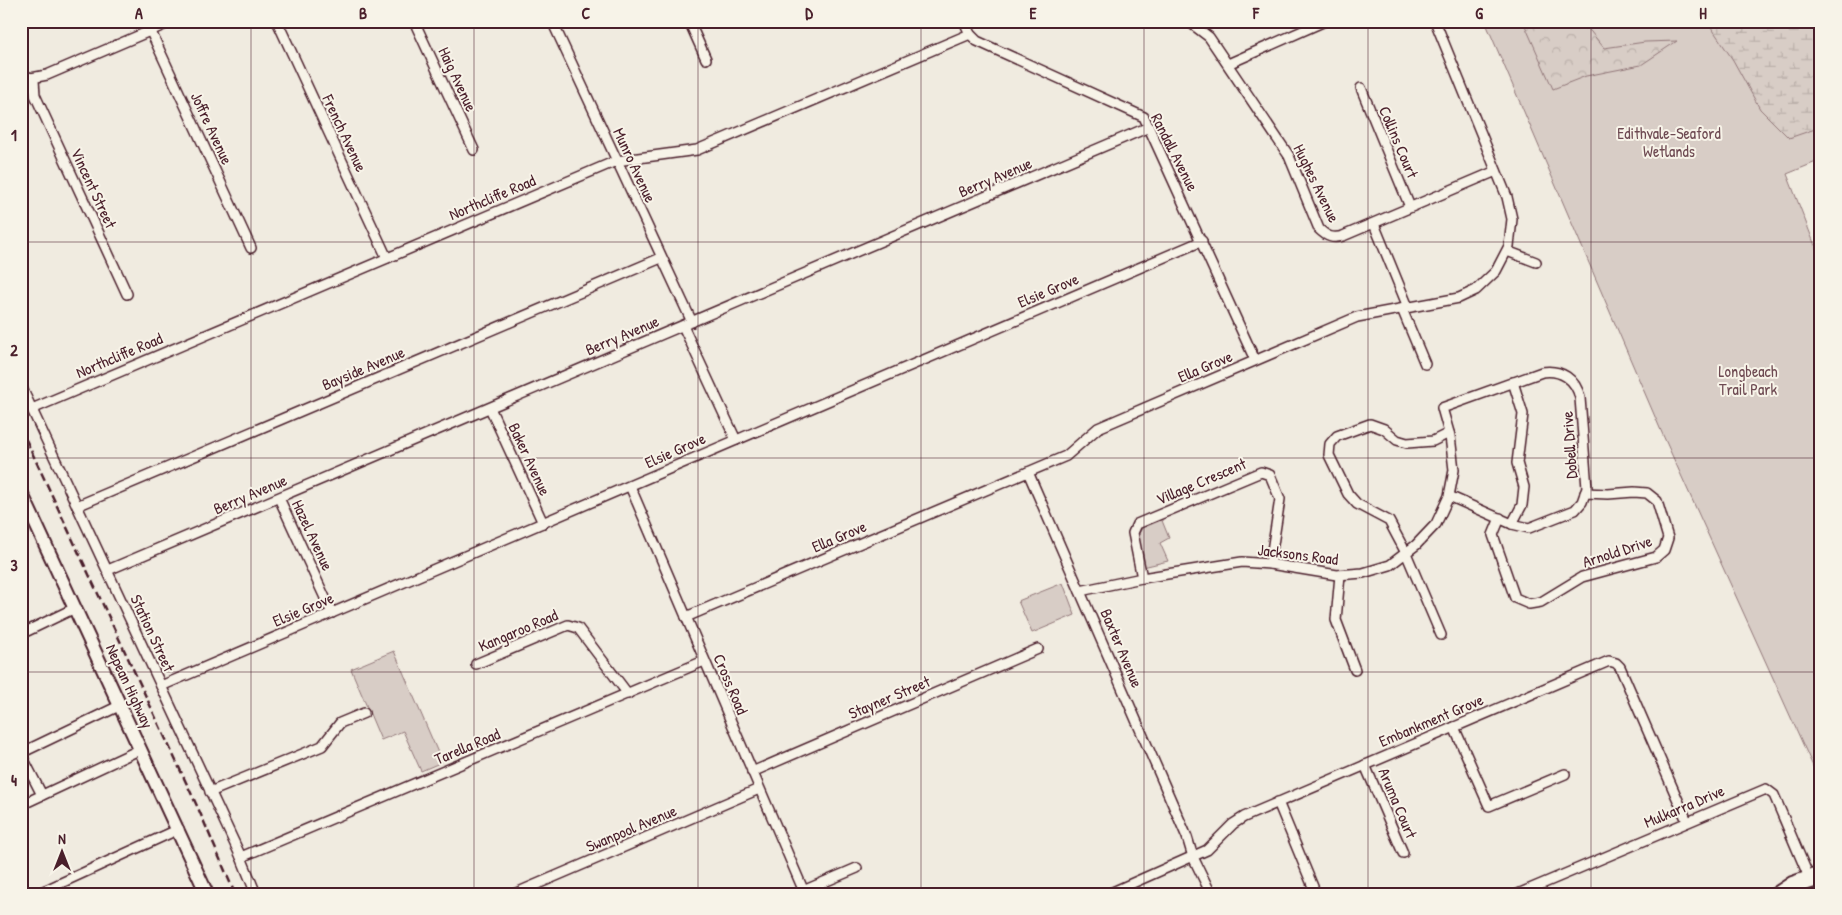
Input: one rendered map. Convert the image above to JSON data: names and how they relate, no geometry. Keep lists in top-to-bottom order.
{
  "streets": {
    "highway": ["Nepean Highway"],
    "street": [
      "Haig Avenue",
      "Joffre Avenue",
      "French Avenue",
      "Collins Court",
      "Randall Avenue",
      "Munro Avenue",
      "Berry Avenue",
      "Hughes Avenue",
      "Vincent Street",
      "Northcliffe Road",
      "Elsie Grove",
      "Ella Grove",
      "Bayside Avenue",
      "Dobell Drive",
      "Baker Avenue",
      "Village Crescent",
      "Hazel Avenue",
      "Arnold Drive",
      "Jacksons Road",
      "Kangaroo Road",
      "Station Street",
      "Baxter Avenue",
      "Cross Road",
      "Stayner Street",
      "Embankment Grove",
      "Tarella Road",
      "Aruma Court",
      "Mulkarra Drive",
      "Swanpool Avenue"
    ]
  },
  "crossings": [
    ["French Avenue", "Northcliffe Road"],
    ["Collins Court", "Hughes Avenue"],
    ["Randall Avenue", "Berry Avenue"],
    ["Randall Avenue", "Northcliffe Road"],
    ["Randall Avenue", "Elsie Grove"],
    ["Randall Avenue", "Ella Grove"],
    ["Munro Avenue", "Berry Avenue"],
    ["Munro Avenue", "Northcliffe Road"],
    ["Munro Avenue", "Bayside Avenue"],
    ["Berry Avenue", "Baker Avenue"],
    ["Berry Avenue", "Hazel Avenue"],
    ["Berry Avenue", "Station Street"],
    ["Hughes Avenue", "Ella Grove"],
    ["Northcliffe Road", "Station Street"],
    ["Elsie Grove", "Baker Avenue"],
    ["Elsie Grove", "Hazel Avenue"],
    ["Elsie Grove", "Station Street"],
    ["Elsie Grove", "Cross Road"],
    ["Ella Grove", "Baxter Avenue"],
    ["Ella Grove", "Cross Road"],
    ["Bayside Avenue", "Station Street"],
    ["Dobell Drive", "Arnold Drive"],
    ["Dobell Drive", "Jacksons Road"],
    ["Village Crescent", "Jacksons Road"],
    ["Jacksons Road", "Baxter Avenue"],
    ["Kangaroo Road", "Tarella Road"],
    ["Station Street", "Tarella Road"],
    ["Baxter Avenue", "Embankment Grove"],
    ["Cross Road", "Stayner Street"],
    ["Cross Road", "Tarella Road"],
    ["Cross Road", "Swanpool Avenue"],
    ["Embankment Grove", "Aruma Court"],
    ["Embankment Grove", "Mulkarra Drive"]
  ],
  "parks": ["Edithvale-Seaford Wetlands", "Longbeach Trail Park"],
  "north": "top",
  "grid": {
    "columns": [
      "A",
      "B",
      "C",
      "D",
      "E",
      "F",
      "G",
      "H"
    ],
    "rows": [
      "1",
      "2",
      "3",
      "4"
    ]
  }
}
